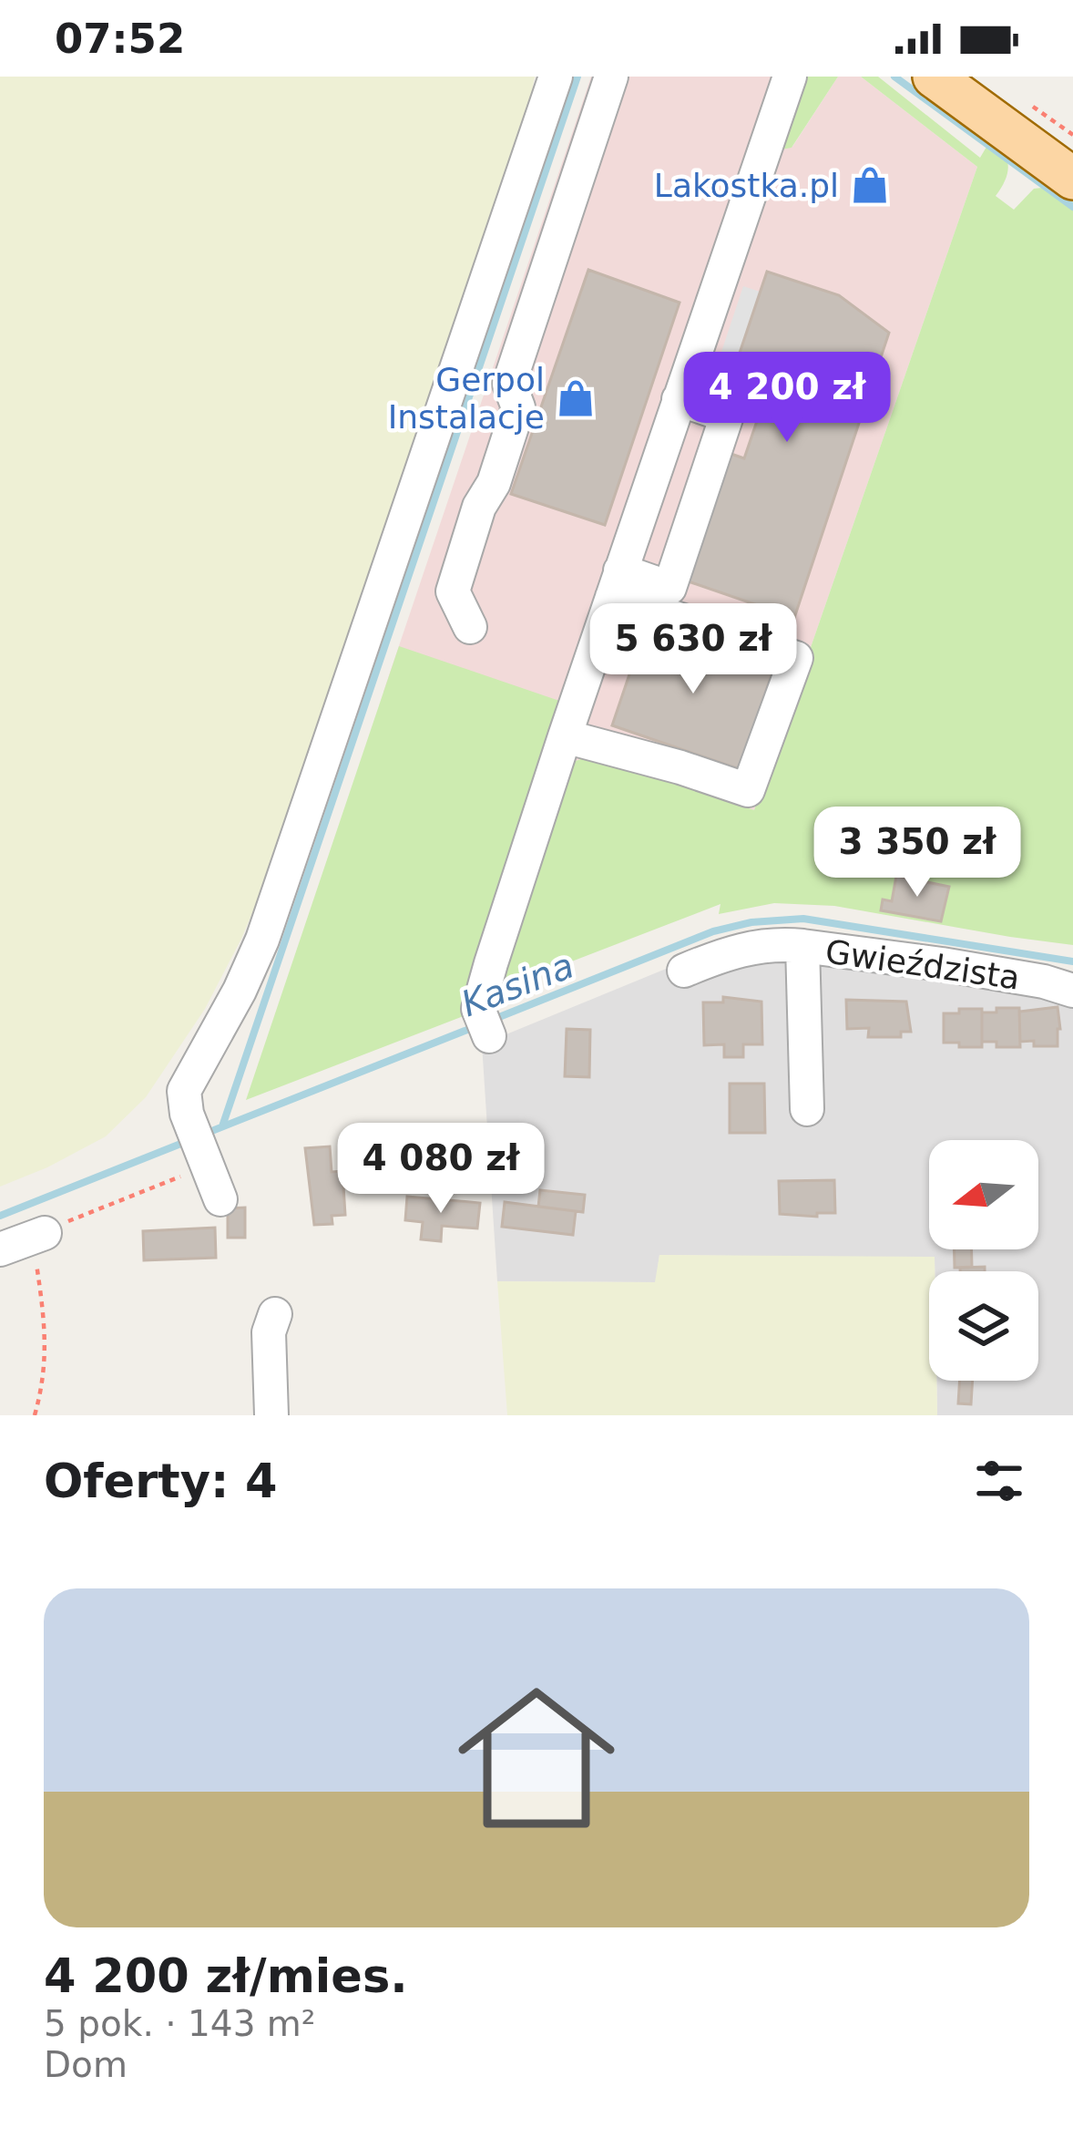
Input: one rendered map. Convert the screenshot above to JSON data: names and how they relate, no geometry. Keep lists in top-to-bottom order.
{
  "streets": {
    "street": ["Gwieździsta"]
  },
  "water": ["Kasina"],
  "places": {
    "shop": ["Lakostka.pl", "Gerpol Instalacje"]
  },
  "north": "left",
  "page": {
    "status": "07:52",
    "price": [
      "4 200 zł",
      "5 630 zł",
      "3 350 zł",
      "4 080 zł"
    ],
    "heading": "Oferty: 4",
    "list": [
      {
        "name": "4 200 zł/mies.",
        "note": "5 pok. · 143 m² · Dom"
      }
    ]
  }
}
